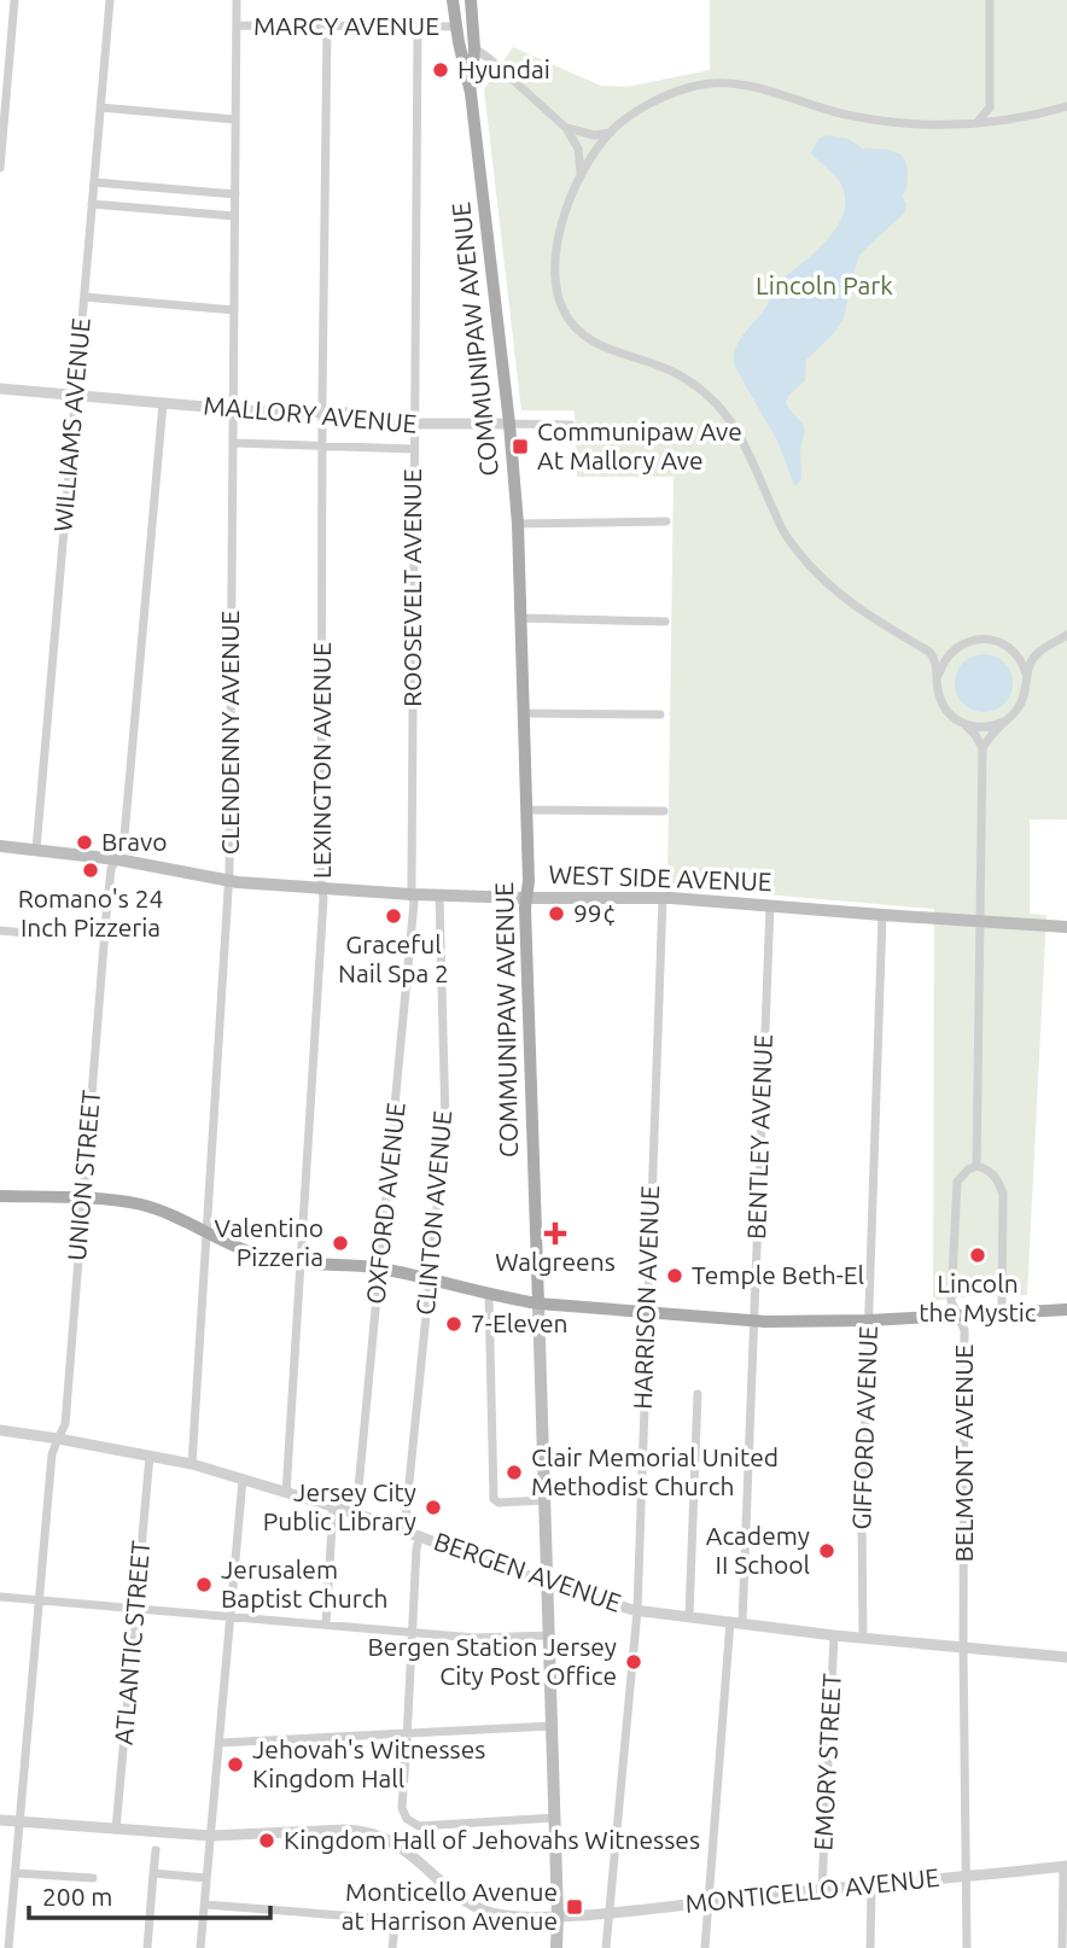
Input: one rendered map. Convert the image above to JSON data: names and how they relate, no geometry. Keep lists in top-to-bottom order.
{
  "streets": {
    "main road": ["COMMUNIPAW AVENUE", "WEST SIDE AVENUE"],
    "street": [
      "MARCY AVENUE",
      "MALLORY AVENUE",
      "WILLIAMS AVENUE",
      "ROOSEVELT AVENUE",
      "CLENDENNY AVENUE",
      "LEXINGTON AVENUE",
      "BENTLEY AVENUE",
      "UNION STREET",
      "OXFORD AVENUE",
      "CLINTON AVENUE",
      "HARRISON AVENUE",
      "GIFFORD AVENUE",
      "BELMONT AVENUE",
      "BERGEN AVENUE",
      "ATLANTIC STREET",
      "EMORY STREET",
      "MONTICELLO AVENUE"
    ]
  },
  "crossings": [
    ["MARCY AVENUE", "COMMUNIPAW AVENUE"],
    ["MARCY AVENUE", "ROOSEVELT AVENUE"],
    ["MARCY AVENUE", "CLENDENNY AVENUE"],
    ["MARCY AVENUE", "LEXINGTON AVENUE"],
    ["COMMUNIPAW AVENUE", "MALLORY AVENUE"],
    ["COMMUNIPAW AVENUE", "WEST SIDE AVENUE"],
    ["COMMUNIPAW AVENUE", "BERGEN AVENUE"],
    ["COMMUNIPAW AVENUE", "MONTICELLO AVENUE"],
    ["MALLORY AVENUE", "WILLIAMS AVENUE"],
    ["MALLORY AVENUE", "ROOSEVELT AVENUE"],
    ["MALLORY AVENUE", "CLENDENNY AVENUE"],
    ["MALLORY AVENUE", "LEXINGTON AVENUE"],
    ["MALLORY AVENUE", "UNION STREET"],
    ["WILLIAMS AVENUE", "WEST SIDE AVENUE"],
    ["ROOSEVELT AVENUE", "WEST SIDE AVENUE"],
    ["ROOSEVELT AVENUE", "OXFORD AVENUE"],
    ["CLENDENNY AVENUE", "WEST SIDE AVENUE"],
    ["CLENDENNY AVENUE", "BERGEN AVENUE"],
    ["LEXINGTON AVENUE", "WEST SIDE AVENUE"],
    ["LEXINGTON AVENUE", "BERGEN AVENUE"],
    ["WEST SIDE AVENUE", "BENTLEY AVENUE"],
    ["WEST SIDE AVENUE", "UNION STREET"],
    ["WEST SIDE AVENUE", "OXFORD AVENUE"],
    ["WEST SIDE AVENUE", "CLINTON AVENUE"],
    ["WEST SIDE AVENUE", "HARRISON AVENUE"],
    ["WEST SIDE AVENUE", "GIFFORD AVENUE"],
    ["BENTLEY AVENUE", "BERGEN AVENUE"],
    ["BENTLEY AVENUE", "MONTICELLO AVENUE"],
    ["UNION STREET", "BERGEN AVENUE"],
    ["UNION STREET", "MONTICELLO AVENUE"],
    ["OXFORD AVENUE", "BERGEN AVENUE"],
    ["CLINTON AVENUE", "BERGEN AVENUE"],
    ["HARRISON AVENUE", "BERGEN AVENUE"],
    ["HARRISON AVENUE", "MONTICELLO AVENUE"],
    ["GIFFORD AVENUE", "BERGEN AVENUE"],
    ["BELMONT AVENUE", "BERGEN AVENUE"],
    ["BELMONT AVENUE", "MONTICELLO AVENUE"],
    ["BERGEN AVENUE", "ATLANTIC STREET"],
    ["BERGEN AVENUE", "EMORY STREET"],
    ["ATLANTIC STREET", "MONTICELLO AVENUE"],
    ["EMORY STREET", "MONTICELLO AVENUE"]
  ],
  "parks": ["Lincoln Park"],
  "places": {
    "other": [
      "Hyundai",
      "Bravo",
      "Romano's 24 Inch Pizzeria",
      "99¢",
      "Graceful Nail Spa 2",
      "Valentino Pizzeria",
      "Lincoln the Mystic",
      "Temple Beth-El",
      "7-Eleven",
      "Clair Memorial United Methodist Church",
      "Jersey City Public Library",
      "Academy II School",
      "Jerusalem Baptist Church",
      "Bergen Station Jersey City Post Office",
      "Jehovah's Witnesses Kingdom Hall",
      "Kingdom Hall of Jehovahs Witnesses"
    ],
    "transit": ["Communipaw Ave At Mallory Ave", "Monticello Avenue at Harrison Avenue"],
    "health": ["Walgreens"]
  },
  "scale_bar": "200 m"
}
